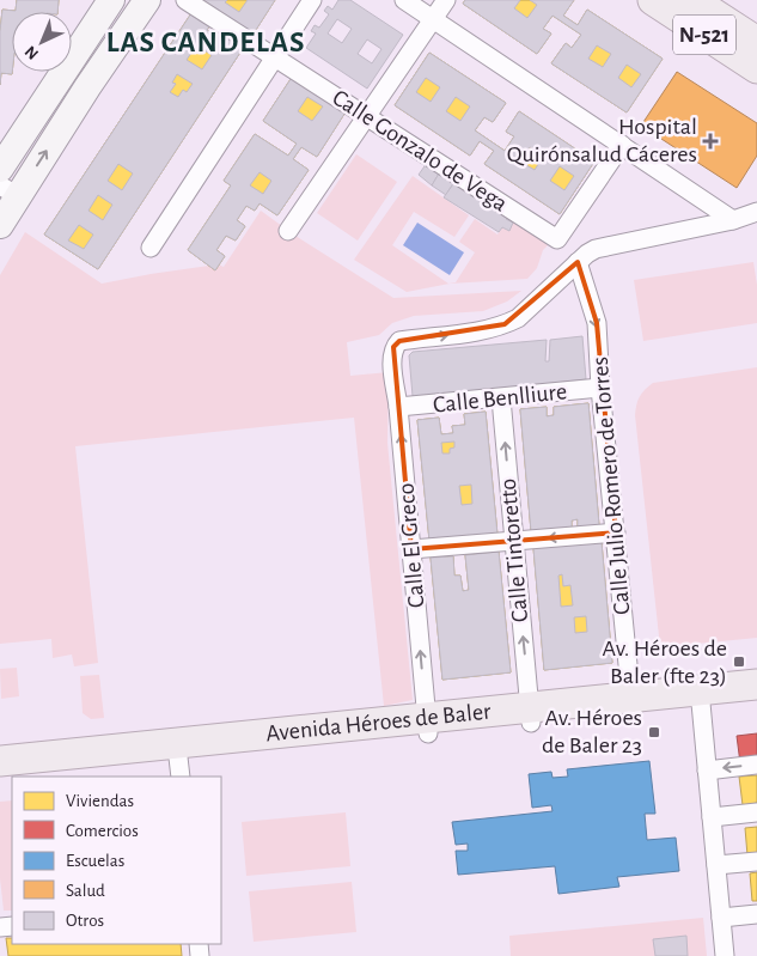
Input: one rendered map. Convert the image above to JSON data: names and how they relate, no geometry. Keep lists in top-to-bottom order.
{
  "streets": {
    "main road": ["N-521", "Avenida Héroes de Baler"],
    "street": [
      "Calle Gonzalo de Vega",
      "Calle Benlliure",
      "Calle Julio Romero de Torres",
      "Calle El Greco",
      "Calle Tintoretto"
    ]
  },
  "crossings": [
    ["Calle Benlliure", "Calle Julio Romero de Torres"],
    ["Calle Benlliure", "Calle El Greco"],
    ["Calle Benlliure", "Calle Tintoretto"],
    ["Calle Julio Romero de Torres", "Calle El Greco"],
    ["Calle Julio Romero de Torres", "Avenida Héroes de Baler"],
    ["Calle El Greco", "Avenida Héroes de Baler"],
    ["Calle Tintoretto", "Avenida Héroes de Baler"]
  ],
  "one_way": ["Calle El Greco", "Calle Tintoretto"],
  "districts": ["LAS CANDELAS"],
  "places": {
    "health": ["Hospital Quirónsalud Cáceres"],
    "transit": ["Av. Héroes de Baler (fte 23)", "Av. Héroes de Baler 23"]
  },
  "legend": [
    "Viviendas",
    "Comercios",
    "Escuelas",
    "Salud",
    "Otros"
  ],
  "north": "bottom left"
}
